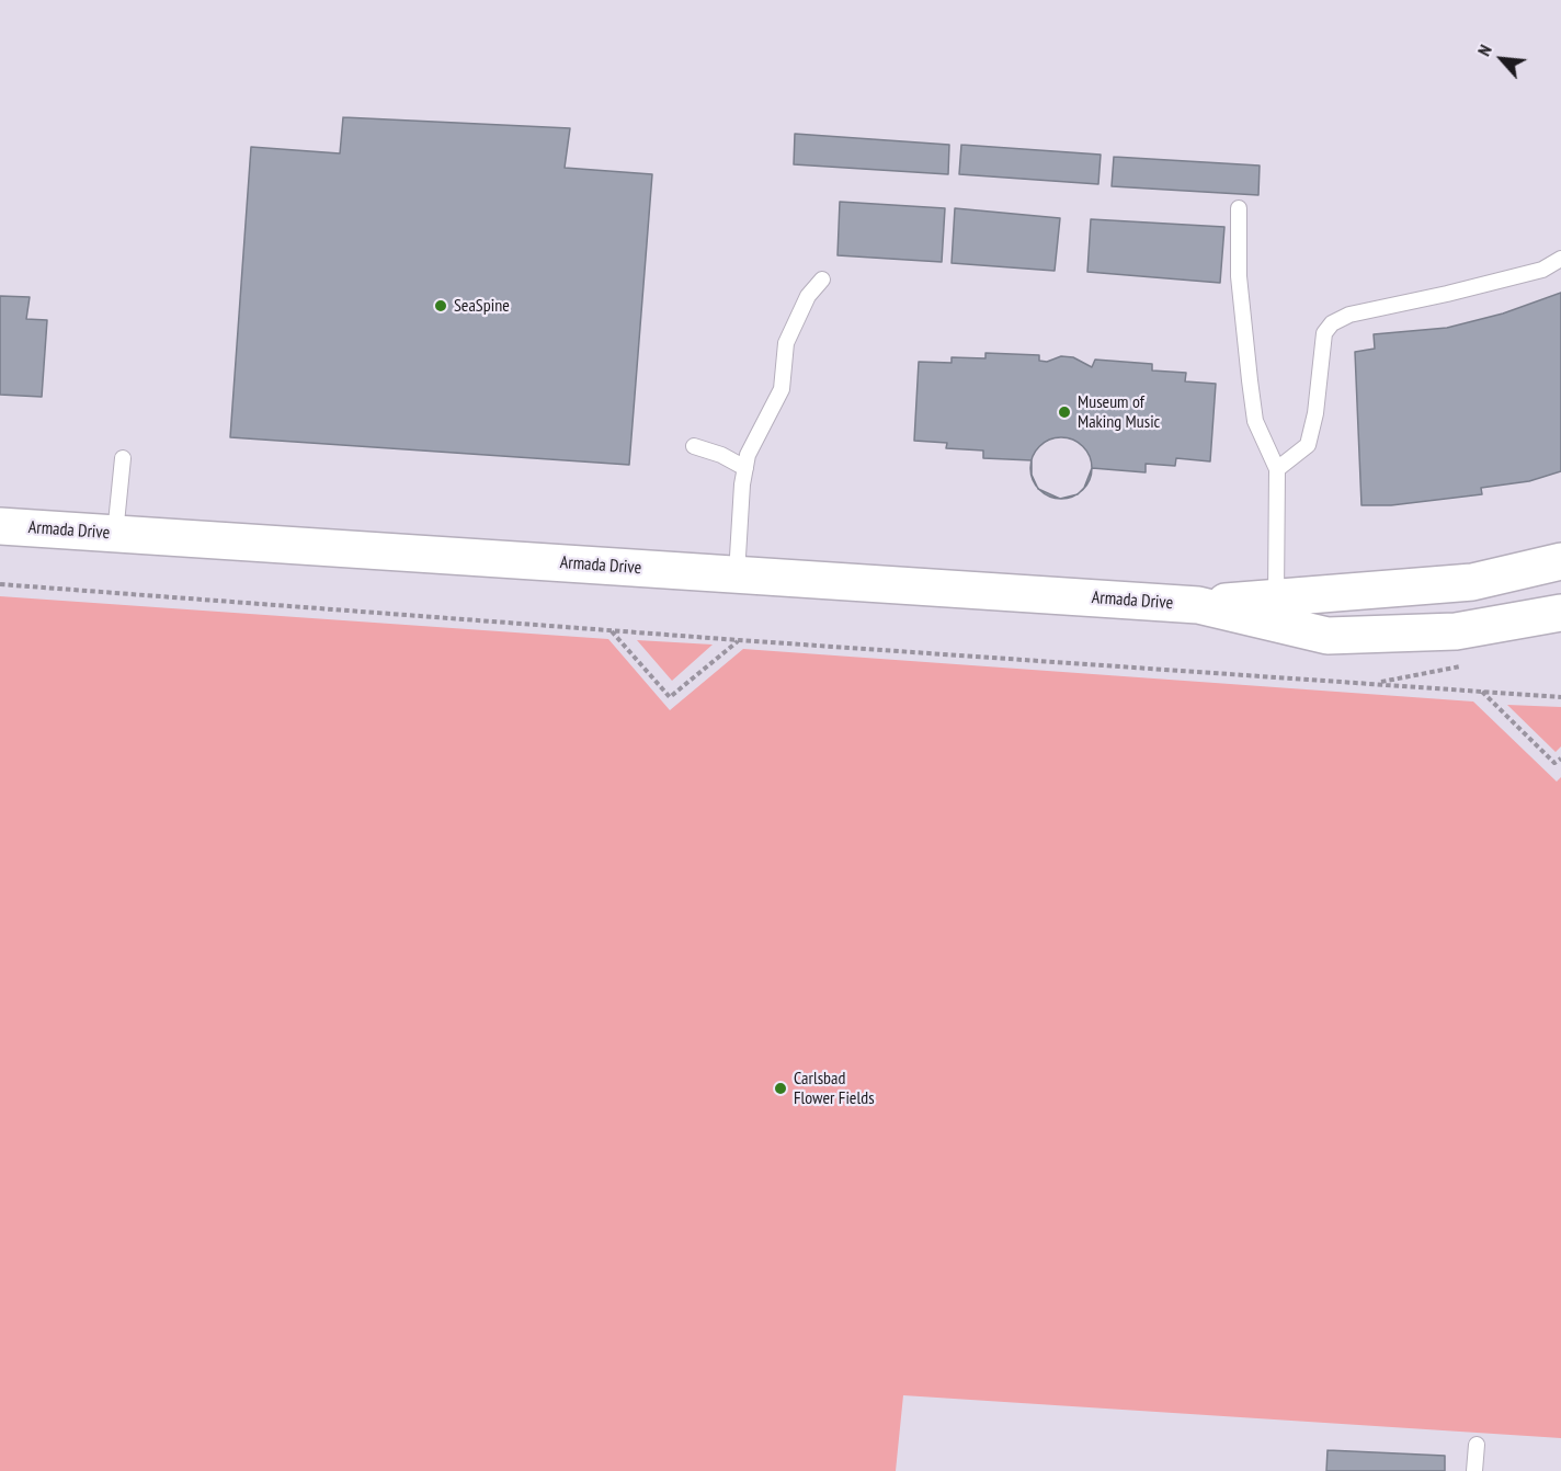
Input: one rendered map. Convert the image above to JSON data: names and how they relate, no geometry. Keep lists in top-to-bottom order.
{
  "streets": {
    "main road": ["Armada Drive"]
  },
  "places": ["SeaSpine", "Museum of Making Music", "Carlsbad Flower Fields"],
  "north": "top left"
}
